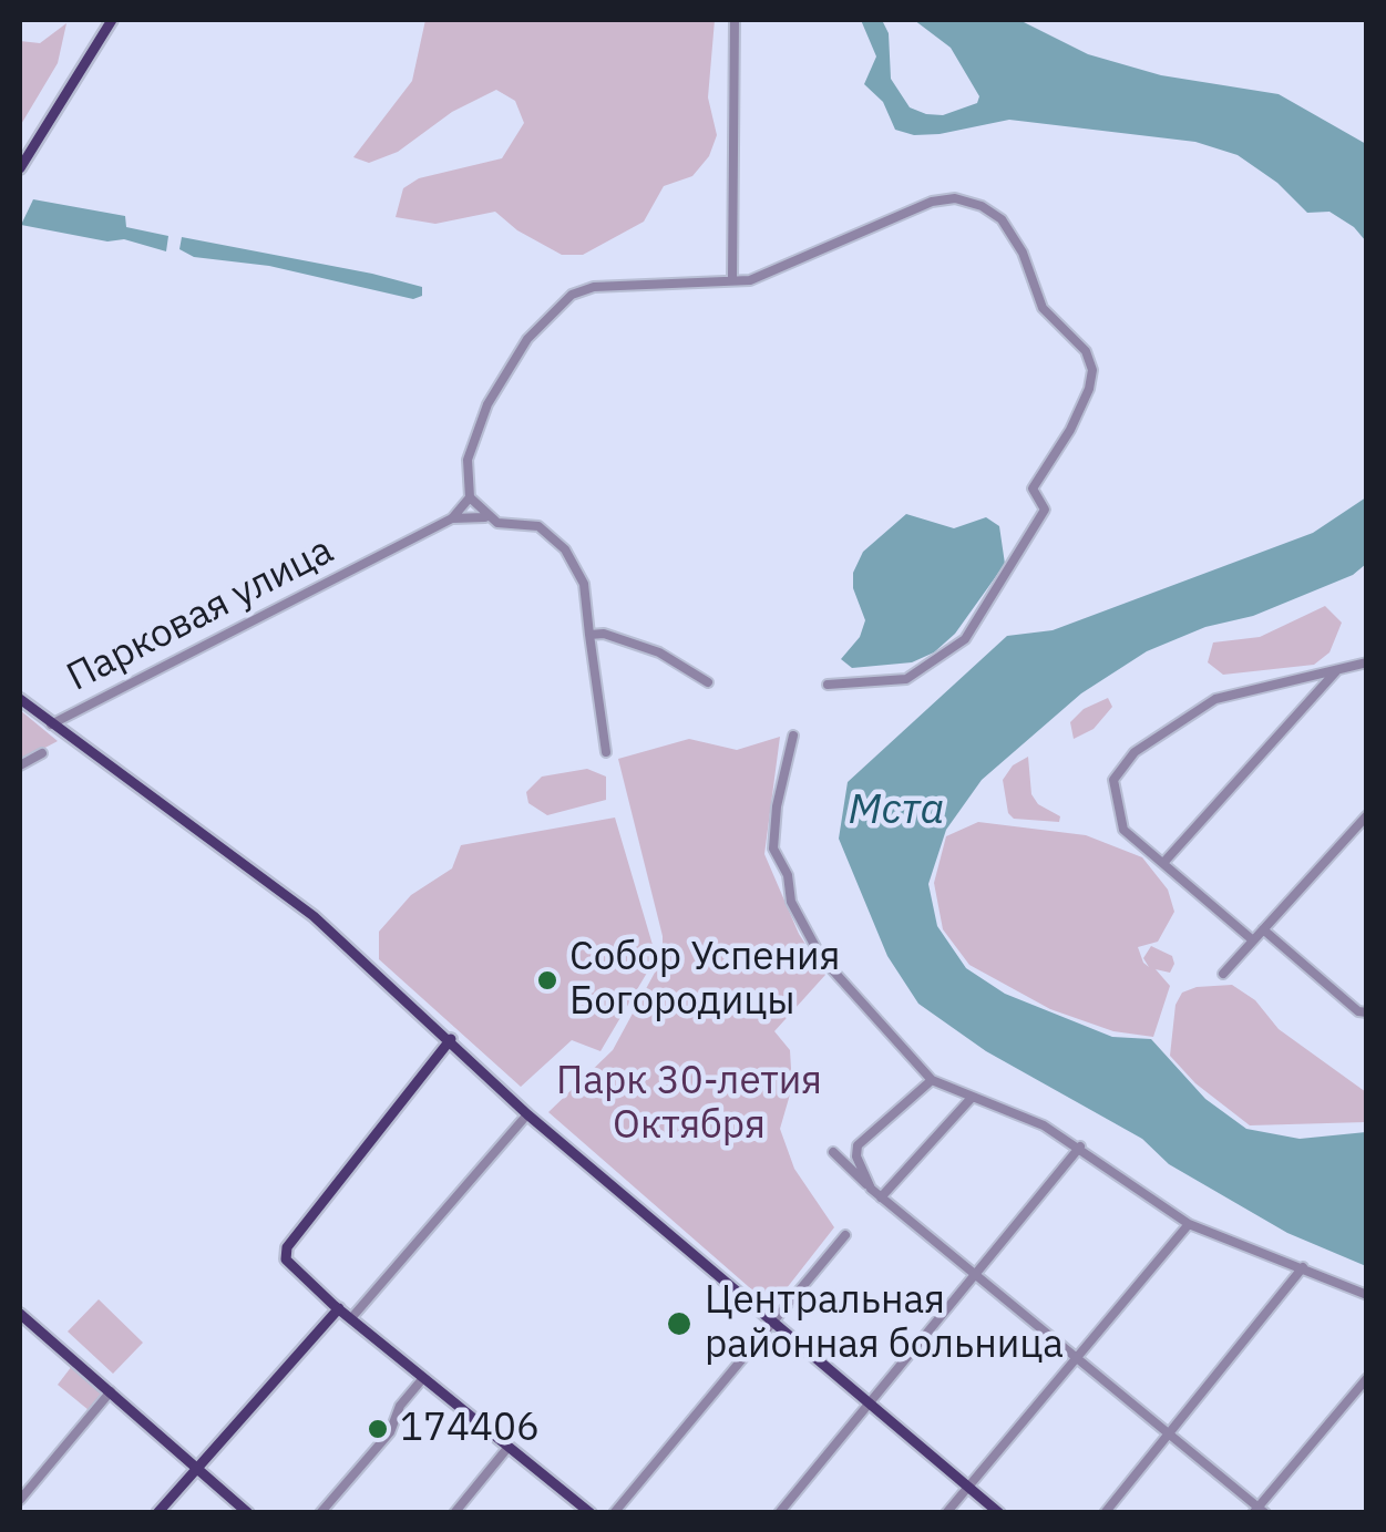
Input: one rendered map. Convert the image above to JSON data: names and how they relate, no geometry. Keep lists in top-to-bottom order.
{
  "streets": {
    "main road": ["Парковая улица"]
  },
  "water": ["Мста"],
  "parks": ["Парк 30-летия Октября"],
  "places": ["Собор Успения Богородицы", "Центральная районная больница", "174406"]
}
